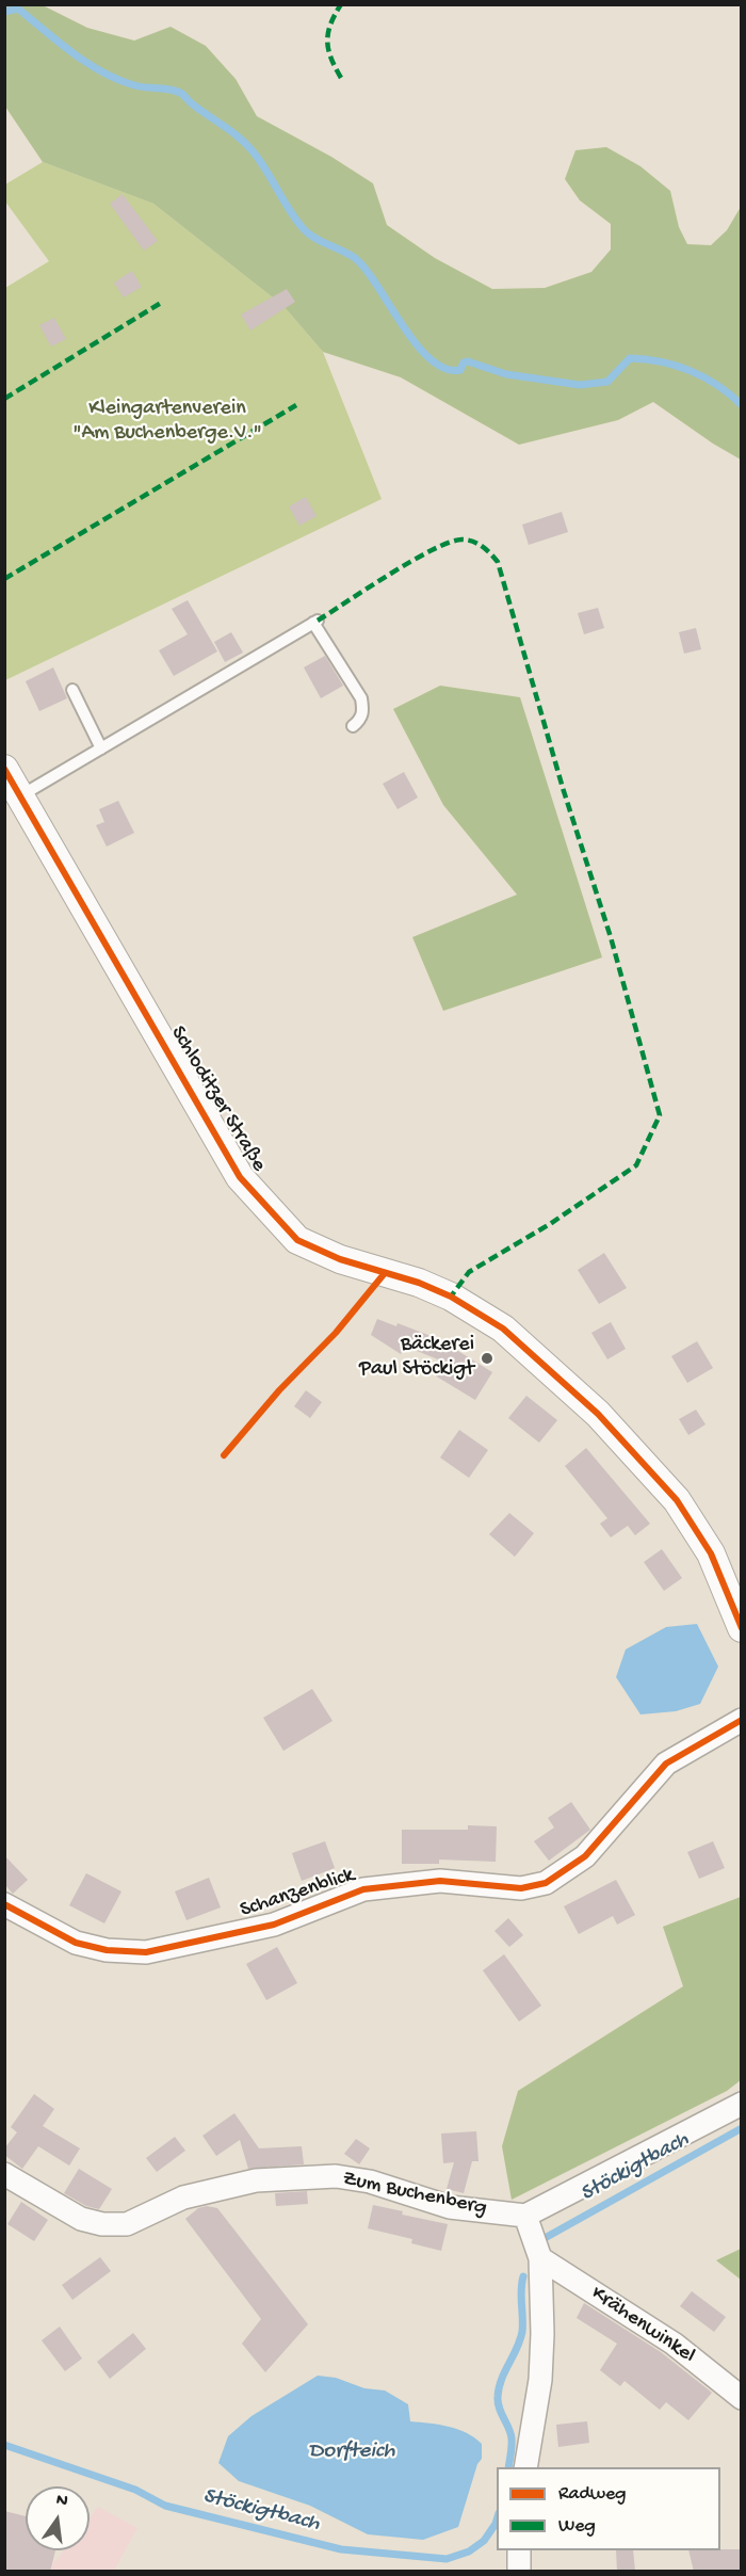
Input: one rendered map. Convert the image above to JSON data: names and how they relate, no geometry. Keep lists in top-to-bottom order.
{
  "streets": {
    "street": [
      "Schloditzer Straße",
      "Schanzenblick",
      "Zum Buchenberg",
      "Krähenwinkel"
    ]
  },
  "water": ["Stöckigtbach", "Dorfteich"],
  "parks": ["Kleingartenverein \"Am Buchenberge.V.\""],
  "places": ["Bäckerei Paul Stöckigt"],
  "legend": ["Radweg", "Weg"],
  "north": "top"
}
